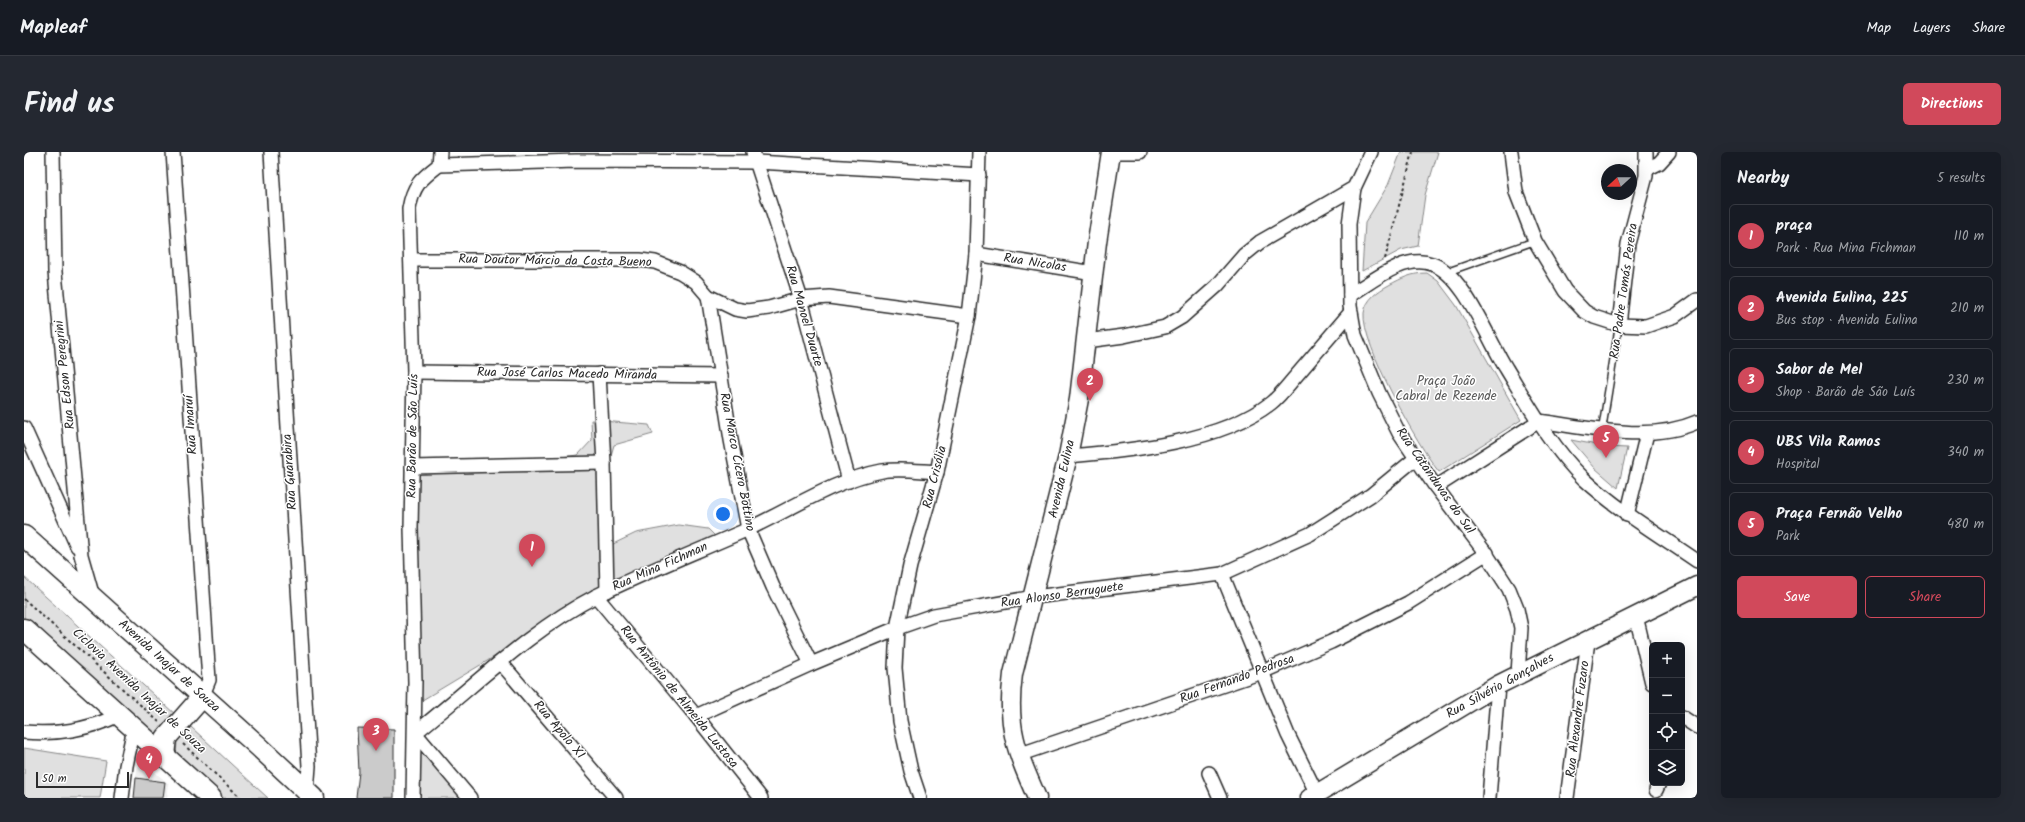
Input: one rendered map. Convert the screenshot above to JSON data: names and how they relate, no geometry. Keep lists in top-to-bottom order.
{
  "streets": {
    "main road": ["Avenida Inajar de Souza"],
    "street": [
      "Rua Doutor Márcio da Costa Bueno",
      "Rua Nicolas",
      "Rua Padre Tomás Pereira",
      "Rua Manoel Duarte",
      "Rua José Carlos Macedo Miranda",
      "Rua Edson Peregrini",
      "Rua Imaruí",
      "Rua Barão de São Luís",
      "Rua Marco Cícero Bottino",
      "Rua Guarabira",
      "Rua Crisólia",
      "Avenida Eulina",
      "Rua Catanduvas do Sul",
      "Rua Mina Fichman",
      "Rua Alonso Berruguete",
      "Rua Fernando Pedrosa",
      "Rua Silvério Gonçalves",
      "Rua Antônio de Almeida Lustosa",
      "Rua Alexandre Fuzaro",
      "Rua Apolo XI"
    ],
    "path": ["Ciclovia Avenida Inajar de Souza"]
  },
  "crossings": [
    ["Rua Doutor Márcio da Costa Bueno", "Rua Manoel Duarte"],
    ["Rua Doutor Márcio da Costa Bueno", "Rua Barão de São Luís"],
    ["Rua Doutor Márcio da Costa Bueno", "Rua Marco Cícero Bottino"],
    ["Rua Doutor Márcio da Costa Bueno", "Rua Crisólia"],
    ["Rua Nicolas", "Rua Crisólia"],
    ["Rua Nicolas", "Avenida Eulina"],
    ["Rua Manoel Duarte", "Rua Mina Fichman"],
    ["Rua José Carlos Macedo Miranda", "Rua Barão de São Luís"],
    ["Rua José Carlos Macedo Miranda", "Rua Marco Cícero Bottino"],
    ["Rua Edson Peregrini", "Avenida Inajar de Souza"],
    ["Rua Imaruí", "Avenida Inajar de Souza"],
    ["Rua Barão de São Luís", "Rua Mina Fichman"],
    ["Rua Marco Cícero Bottino", "Rua Mina Fichman"],
    ["Rua Marco Cícero Bottino", "Rua Alonso Berruguete"],
    ["Rua Guarabira", "Avenida Inajar de Souza"],
    ["Rua Crisólia", "Rua Mina Fichman"],
    ["Rua Crisólia", "Rua Alonso Berruguete"],
    ["Avenida Eulina", "Rua Alonso Berruguete"],
    ["Avenida Eulina", "Rua Fernando Pedrosa"],
    ["Rua Catanduvas do Sul", "Rua Alonso Berruguete"],
    ["Rua Catanduvas do Sul", "Rua Fernando Pedrosa"],
    ["Rua Catanduvas do Sul", "Rua Silvério Gonçalves"],
    ["Rua Mina Fichman", "Rua Antônio de Almeida Lustosa"],
    ["Rua Mina Fichman", "Rua Apolo XI"],
    ["Rua Alonso Berruguete", "Rua Antônio de Almeida Lustosa"],
    ["Rua Silvério Gonçalves", "Rua Alexandre Fuzaro"]
  ],
  "parks": ["Praça João Cabral de Rezende"],
  "scale_bar": "50 m",
  "north": "left",
  "page": {
    "header": "Mapleaf",
    "nav": ["Map", "Layers", "Share"],
    "title": "Find us",
    "buttons": [
      "Directions",
      ["Save", "Share"]
    ],
    "heading": ["Nearby", "5 results"],
    "list": [
      {
        "mark": "1",
        "name": "praça",
        "note": "Park · Rua Mina Fichman",
        "value": "110 m"
      },
      {
        "mark": "2",
        "name": "Avenida Eulina, 225",
        "note": "Bus stop · Avenida Eulina",
        "value": "210 m"
      },
      {
        "mark": "3",
        "name": "Sabor de Mel",
        "note": "Shop · Barão de São Luís",
        "value": "230 m"
      },
      {
        "mark": "4",
        "name": "UBS Vila Ramos",
        "note": "Hospital",
        "value": "340 m"
      },
      {
        "mark": "5",
        "name": "Praça Fernão Velho",
        "note": "Park",
        "value": "480 m"
      }
    ],
    "pins": [
      "2",
      "5",
      "1",
      "3",
      "4"
    ],
    "map_buttons": ["+", "−"],
    "scale": "50 m"
  }
}
